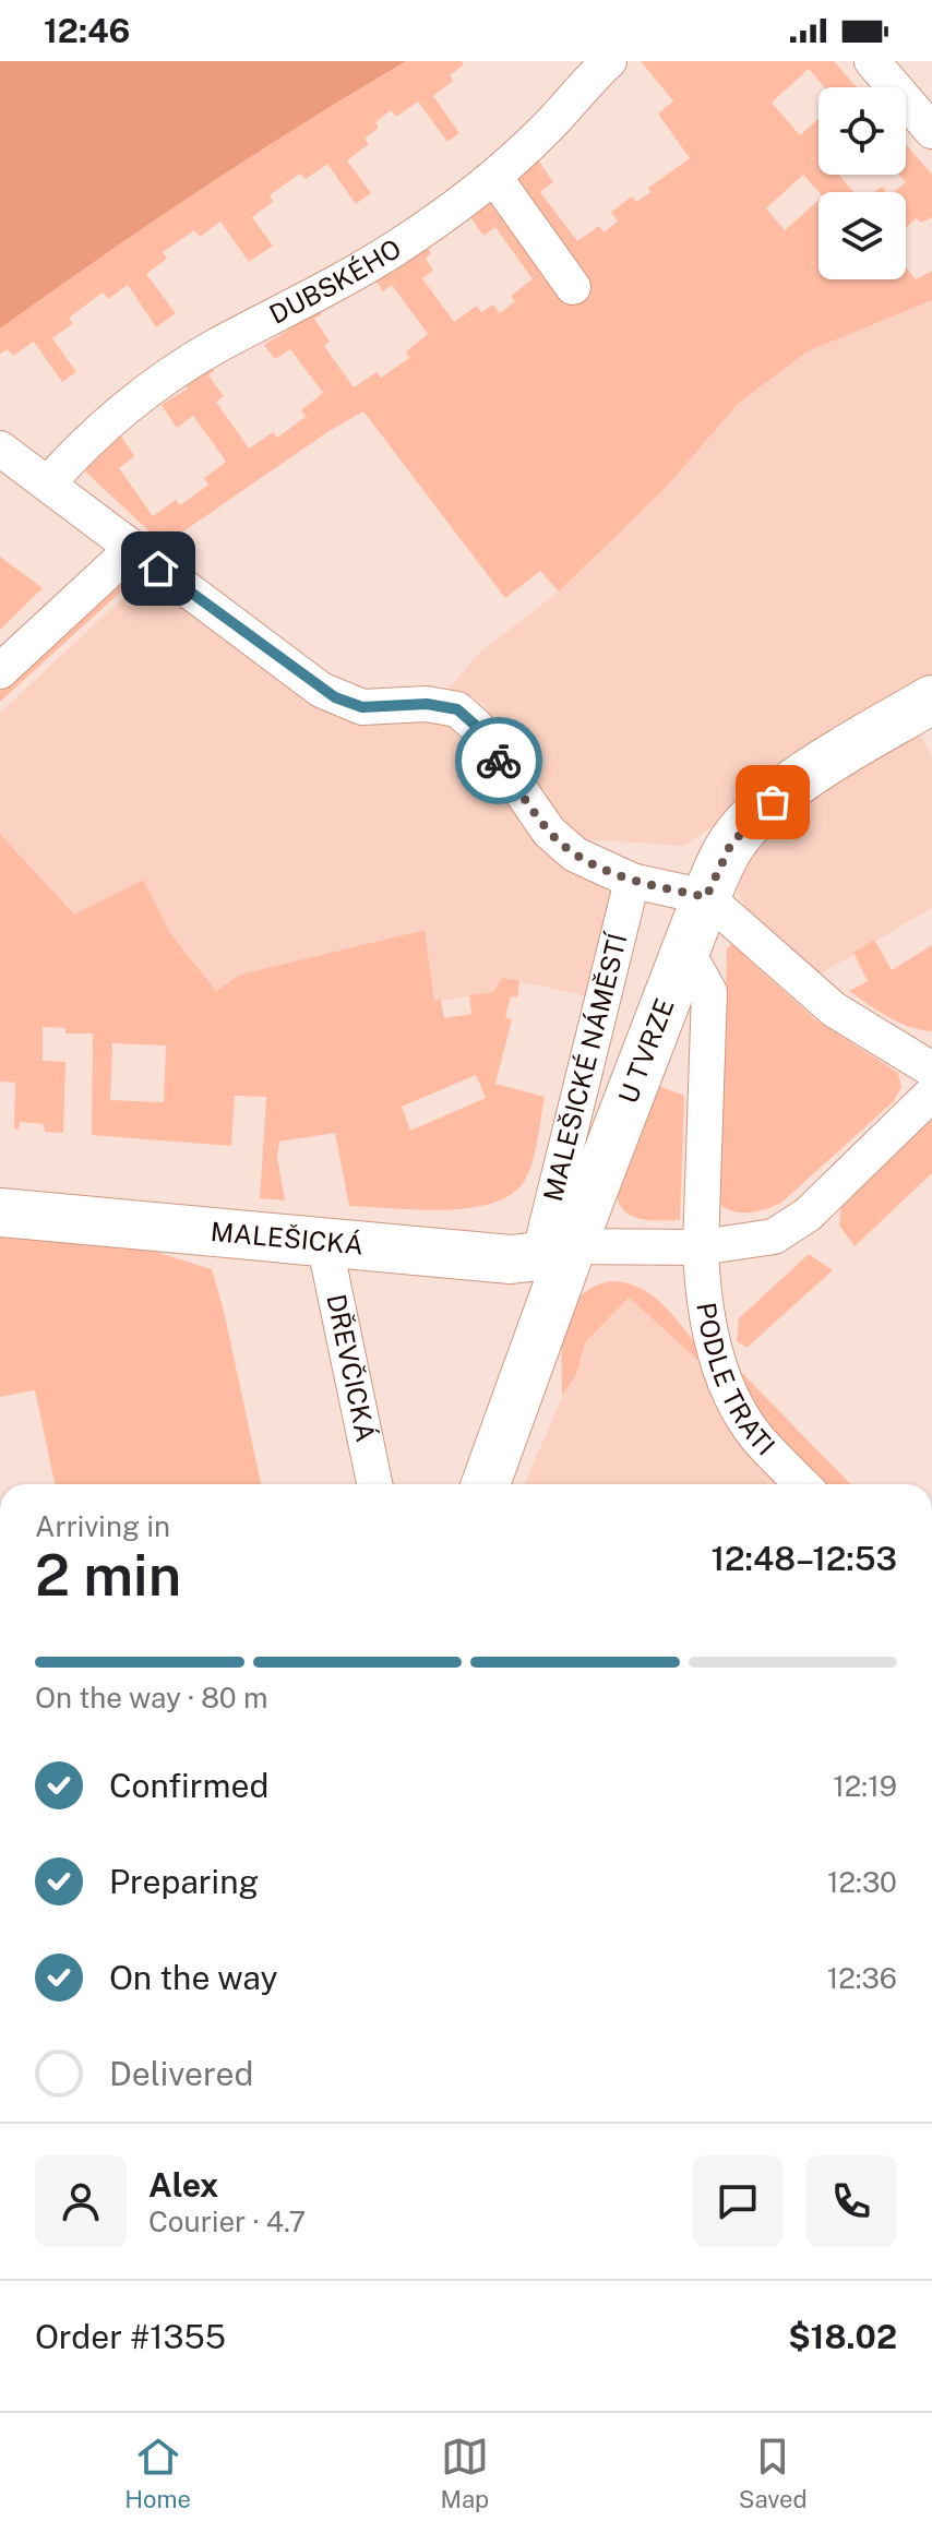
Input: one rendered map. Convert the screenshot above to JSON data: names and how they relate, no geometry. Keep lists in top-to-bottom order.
{
  "streets": {
    "main road": ["U TVRZE", "MALEŠICKÁ"],
    "street": [
      "DUBSKÉHO",
      "MALEŠICKÉ NÁMĚSTÍ",
      "DŘEVČICKÁ",
      "PODLE TRATI"
    ]
  },
  "crossings": [
    ["U TVRZE", "MALEŠICKÉ NÁMĚSTÍ"],
    ["U TVRZE", "MALEŠICKÁ"],
    ["MALEŠICKÉ NÁMĚSTÍ", "MALEŠICKÁ"],
    ["MALEŠICKÁ", "DŘEVČICKÁ"]
  ],
  "page": {
    "status": "12:46",
    "heading": ["2 min", "Arriving in", "12:48–12:53"],
    "panel": [
      "Alex",
      "Courier · 4.7",
      "Order #1355",
      "$18.02"
    ],
    "bar": "On the way · 80 m",
    "list": [
      ["Confirmed", "12:19"],
      ["Preparing", "12:30"],
      ["On the way", "12:36"],
      "Delivered"
    ],
    "tabs": ["Home", "Map", "Saved"]
  }
}
